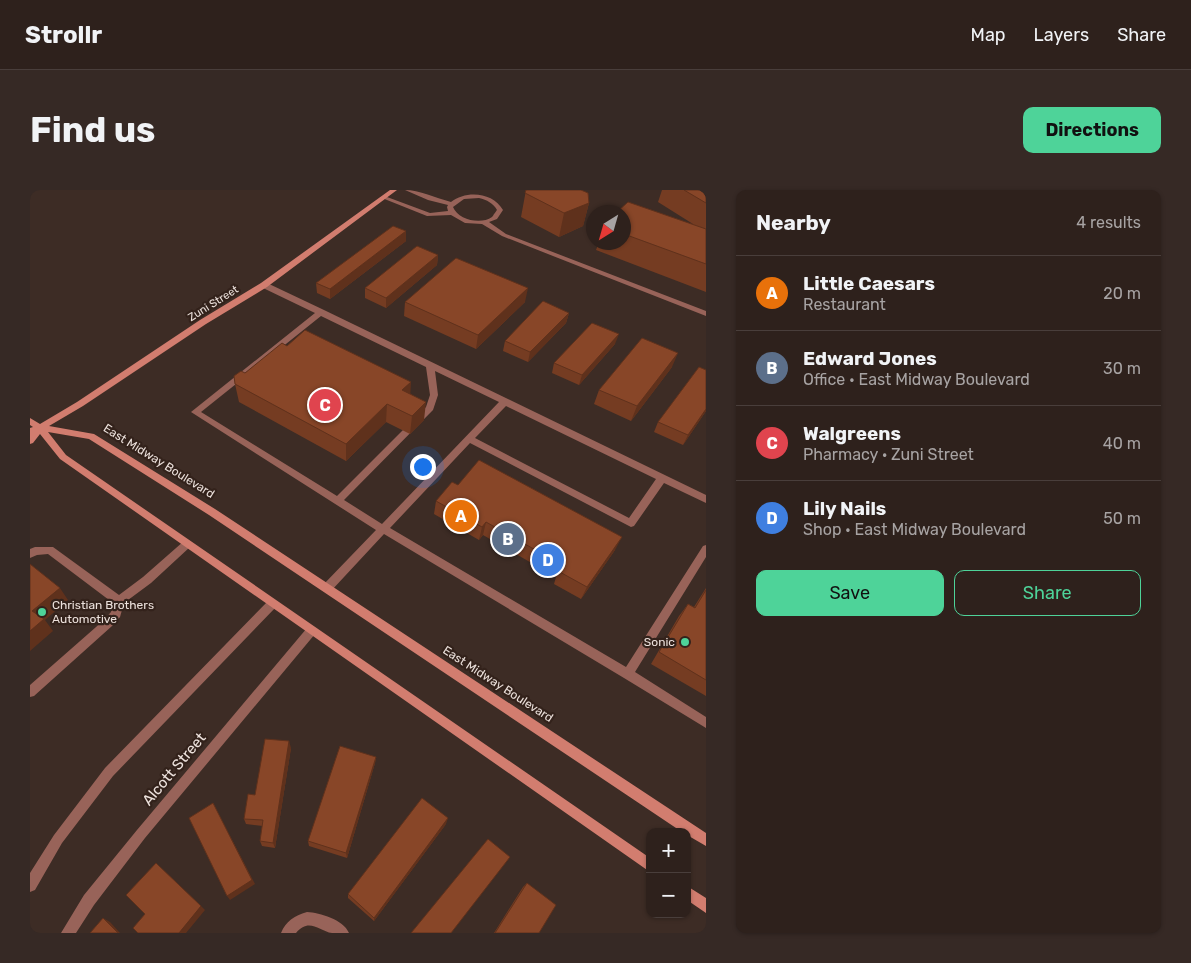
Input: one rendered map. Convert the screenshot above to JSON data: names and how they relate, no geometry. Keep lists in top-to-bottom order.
{
  "streets": {
    "main road": ["Zuni Street", "East Midway Boulevard"],
    "street": ["Alcott Street"]
  },
  "crossings": [
    ["Zuni Street", "East Midway Boulevard"]
  ],
  "places": ["Christian Brothers Automotive", "Sonic"],
  "north": "bottom left",
  "page": {
    "header": "Strollr",
    "nav": ["Map", "Layers", "Share"],
    "buttons": [
      "Directions",
      ["Save", "Share"]
    ],
    "title": "Find us",
    "heading": ["Nearby", "4 results"],
    "list": [
      {
        "mark": "A",
        "name": "Little Caesars",
        "note": "Restaurant",
        "value": "20 m"
      },
      {
        "mark": "B",
        "name": "Edward Jones",
        "note": "Office · East Midway Boulevard",
        "value": "30 m"
      },
      {
        "mark": "C",
        "name": "Walgreens",
        "note": "Pharmacy · Zuni Street",
        "value": "40 m"
      },
      {
        "mark": "D",
        "name": "Lily Nails",
        "note": "Shop · East Midway Boulevard",
        "value": "50 m"
      }
    ],
    "pins": [
      "C",
      "A",
      "B",
      "D"
    ],
    "map_buttons": ["+", "−"]
  }
}
